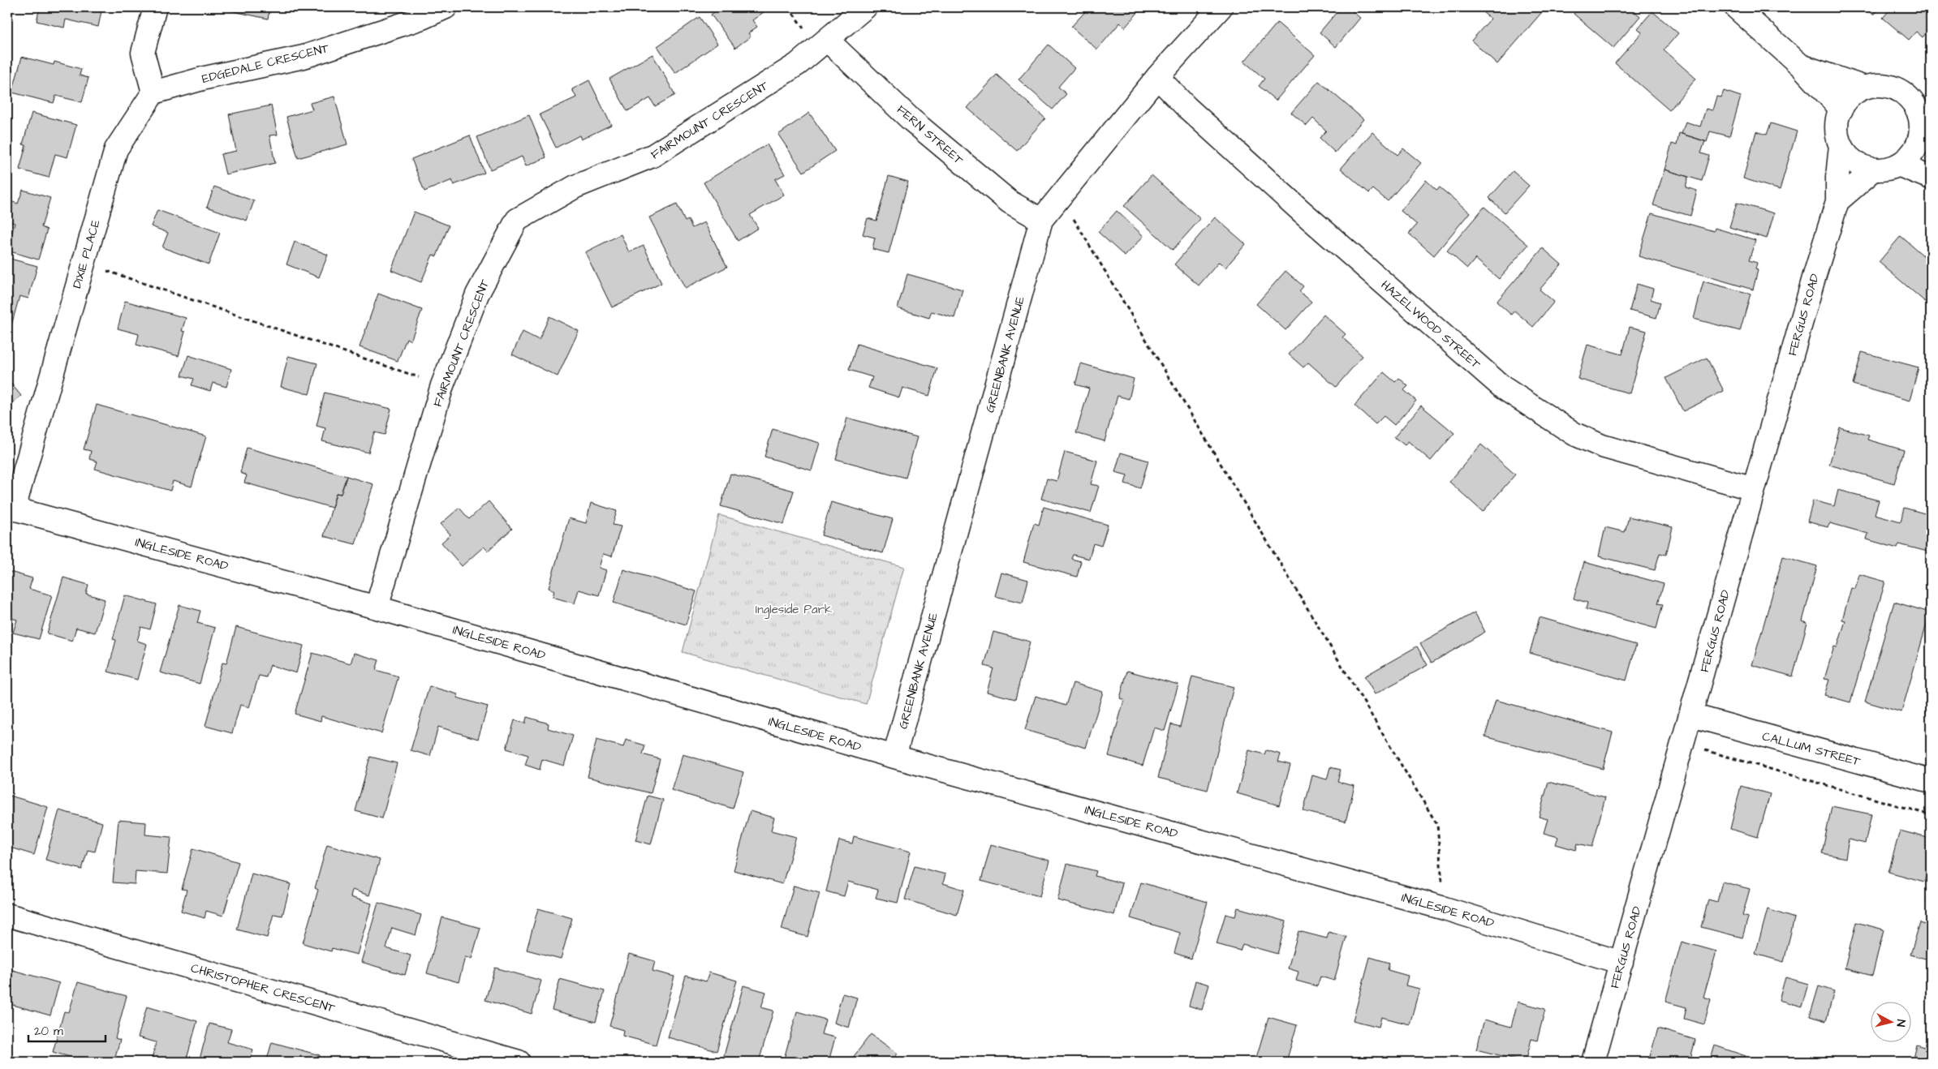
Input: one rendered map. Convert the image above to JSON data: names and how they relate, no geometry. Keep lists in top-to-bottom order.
{
  "streets": {
    "street": [
      "EDGEDALE CRESCENT",
      "FAIRMOUNT CRESCENT",
      "FERN STREET",
      "DIXIE PLACE",
      "FERGUS ROAD",
      "HAZELWOOD STREET",
      "GREENBANK AVENUE",
      "INGLESIDE ROAD",
      "CALLUM STREET",
      "CHRISTOPHER CRESCENT"
    ]
  },
  "crossings": [
    ["EDGEDALE CRESCENT", "DIXIE PLACE"],
    ["FAIRMOUNT CRESCENT", "FERN STREET"],
    ["FAIRMOUNT CRESCENT", "INGLESIDE ROAD"],
    ["FERN STREET", "GREENBANK AVENUE"],
    ["DIXIE PLACE", "INGLESIDE ROAD"],
    ["FERGUS ROAD", "HAZELWOOD STREET"],
    ["FERGUS ROAD", "INGLESIDE ROAD"],
    ["FERGUS ROAD", "CALLUM STREET"],
    ["HAZELWOOD STREET", "GREENBANK AVENUE"],
    ["GREENBANK AVENUE", "INGLESIDE ROAD"]
  ],
  "parks": ["Ingleside Park"],
  "scale_bar": "20 m",
  "north": "right"
}
